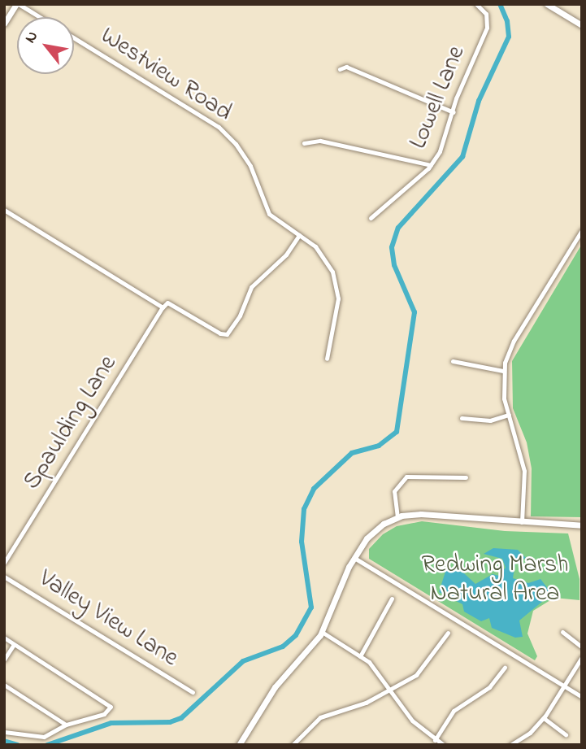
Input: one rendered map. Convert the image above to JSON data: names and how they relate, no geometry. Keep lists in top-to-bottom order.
{
  "streets": {
    "street": [
      "Westview Road",
      "Lowell Lane",
      "Spaulding Lane",
      "Valley View Lane"
    ]
  },
  "crossings": [
    ["Westview Road", "Spaulding Lane"]
  ],
  "parks": ["Redwing Marsh Natural Area"],
  "north": "top left"
}
